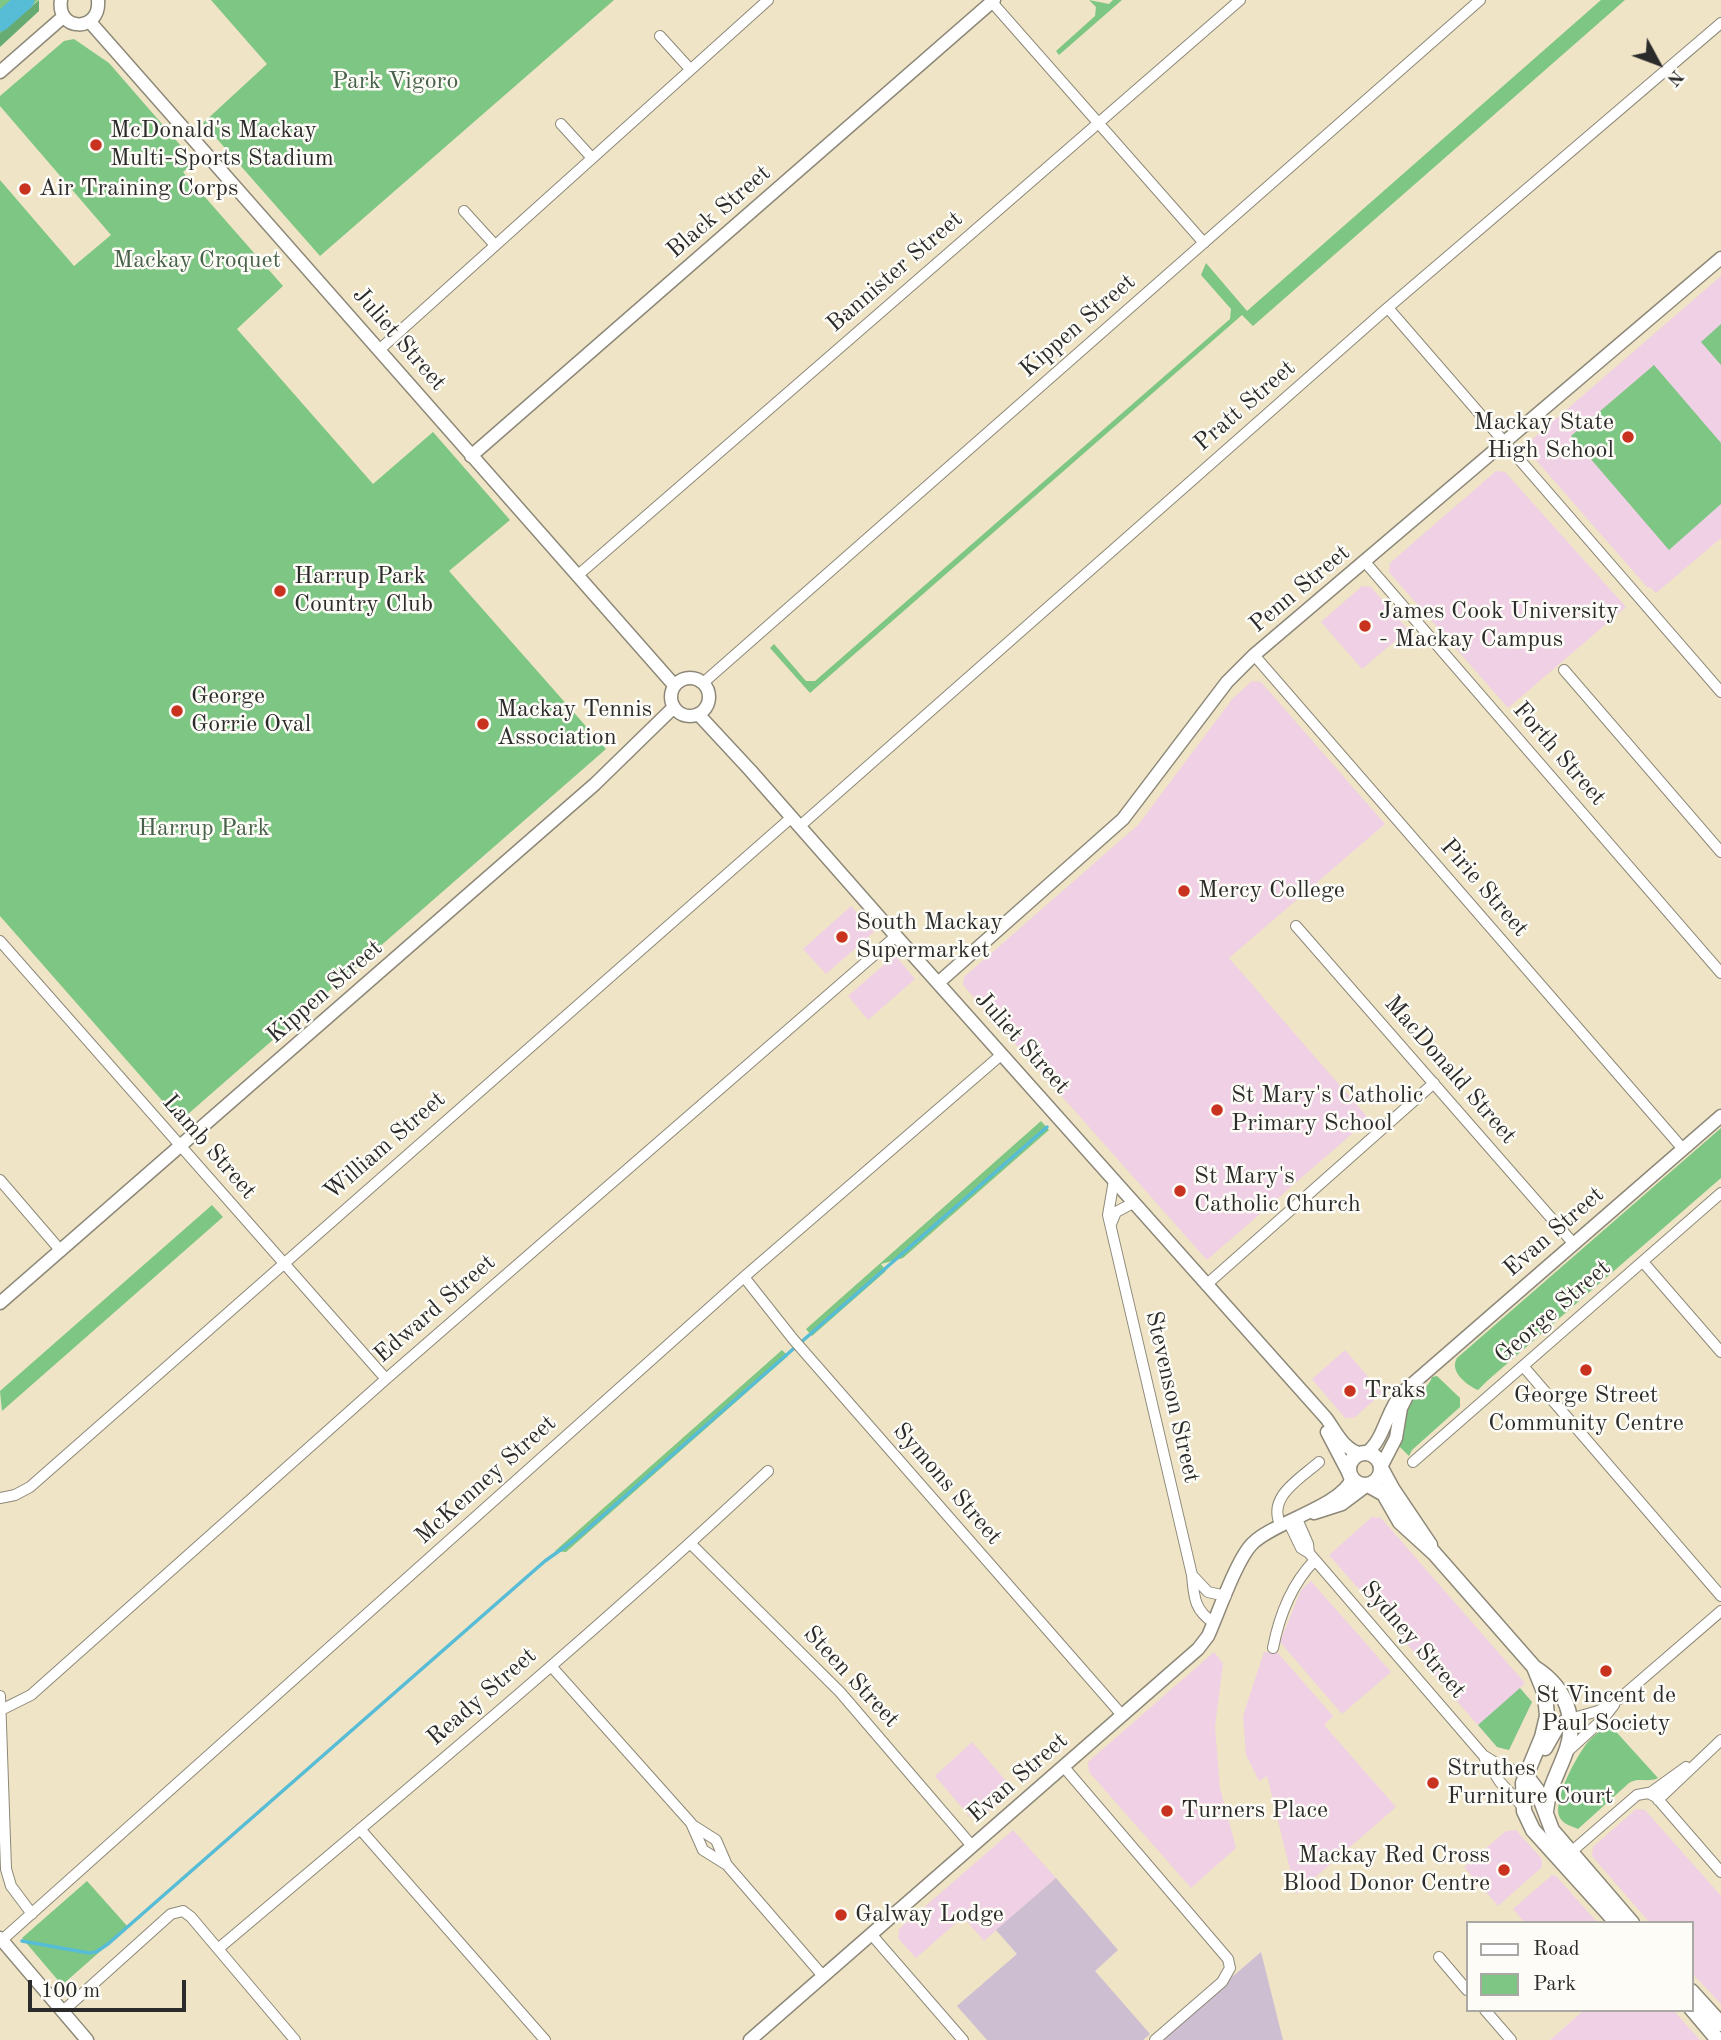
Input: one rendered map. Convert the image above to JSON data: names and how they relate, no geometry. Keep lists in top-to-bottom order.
{
  "streets": {
    "street": [
      "Black Street",
      "Bannister Street",
      "Kippen Street",
      "Juliet Street",
      "Pratt Street",
      "Penn Street",
      "Forth Street",
      "Pirie Street",
      "MacDonald Street",
      "William Street",
      "Lamb Street",
      "Evan Street",
      "Edward Street",
      "George Street",
      "Stevenson Street",
      "McKenney Street",
      "Symons Street",
      "Sydney Street",
      "Steen Street",
      "Ready Street"
    ]
  },
  "crossings": [
    ["Black Street", "Juliet Street"],
    ["Bannister Street", "Juliet Street"],
    ["Kippen Street", "Juliet Street"],
    ["Kippen Street", "Lamb Street"],
    ["Juliet Street", "Pratt Street"],
    ["Juliet Street", "Penn Street"],
    ["Juliet Street", "William Street"],
    ["Juliet Street", "Evan Street"],
    ["Juliet Street", "Edward Street"],
    ["Juliet Street", "Stevenson Street"],
    ["Juliet Street", "McKenney Street"],
    ["Pratt Street", "William Street"],
    ["Penn Street", "Forth Street"],
    ["Penn Street", "Pirie Street"],
    ["Pirie Street", "Evan Street"],
    ["MacDonald Street", "Evan Street"],
    ["William Street", "Lamb Street"],
    ["Lamb Street", "Edward Street"],
    ["Evan Street", "Stevenson Street"],
    ["Evan Street", "Symons Street"],
    ["Evan Street", "Sydney Street"],
    ["Evan Street", "Steen Street"],
    ["McKenney Street", "Symons Street"],
    ["Steen Street", "Ready Street"]
  ],
  "parks": ["Park Vigoro", "Mackay Croquet", "Harrup Park"],
  "places": [
    "McDonald's Mackay Multi-Sports Stadium",
    "Air Training Corps",
    "Mackay State High School",
    "Harrup Park Country Club",
    "James Cook University - Mackay Campus",
    "George Gorrie Oval",
    "Mackay Tennis Association",
    "Mercy College",
    "South Mackay Supermarket",
    "St Mary's Catholic Primary School",
    "St Mary's Catholic Church",
    "George Street Community Centre",
    "Traks",
    "St Vincent de Paul Society",
    "Struthes Furniture Court",
    "Turners Place",
    "Mackay Red Cross Blood Donor Centre",
    "Galway Lodge"
  ],
  "legend": ["Road", "Park"],
  "scale_bar": "100 m",
  "north": "bottom right"
}
